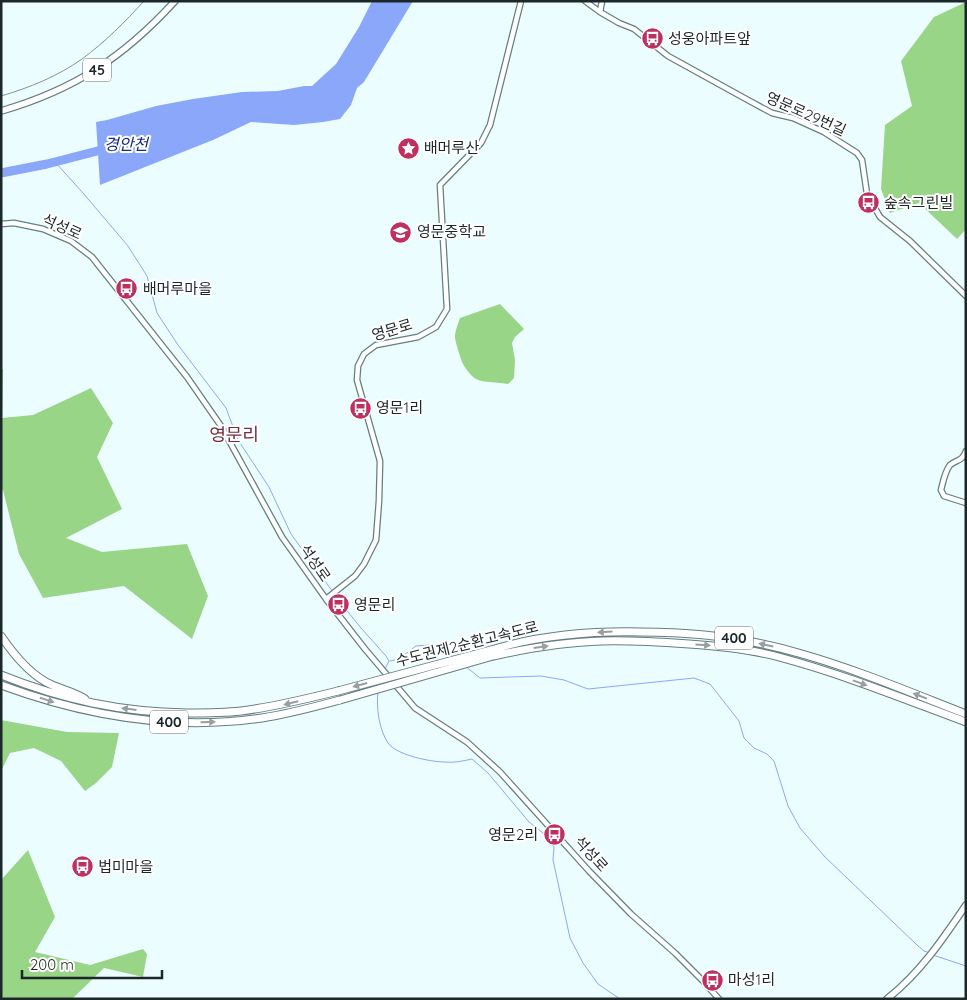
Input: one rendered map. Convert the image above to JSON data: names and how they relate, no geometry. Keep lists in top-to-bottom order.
{
  "streets": {
    "highway": ["400", "수도권제2순환고속도로"],
    "main road": ["45"],
    "street": ["영문로29번길", "석성로", "영문로"]
  },
  "crossings": [
    ["석성로", "영문로"]
  ],
  "districts": ["영문리"],
  "water": ["경안천"],
  "places": {
    "bus stop": [
      "성웅아파트앞",
      "숲속그린빌",
      "배머루마을",
      "영문1리",
      "영문리",
      "영문2리",
      "법미마을",
      "마성1리"
    ],
    "place": ["배머루산"],
    "school or university": ["영문중학교"]
  },
  "scale_bar": "200 m"
}
